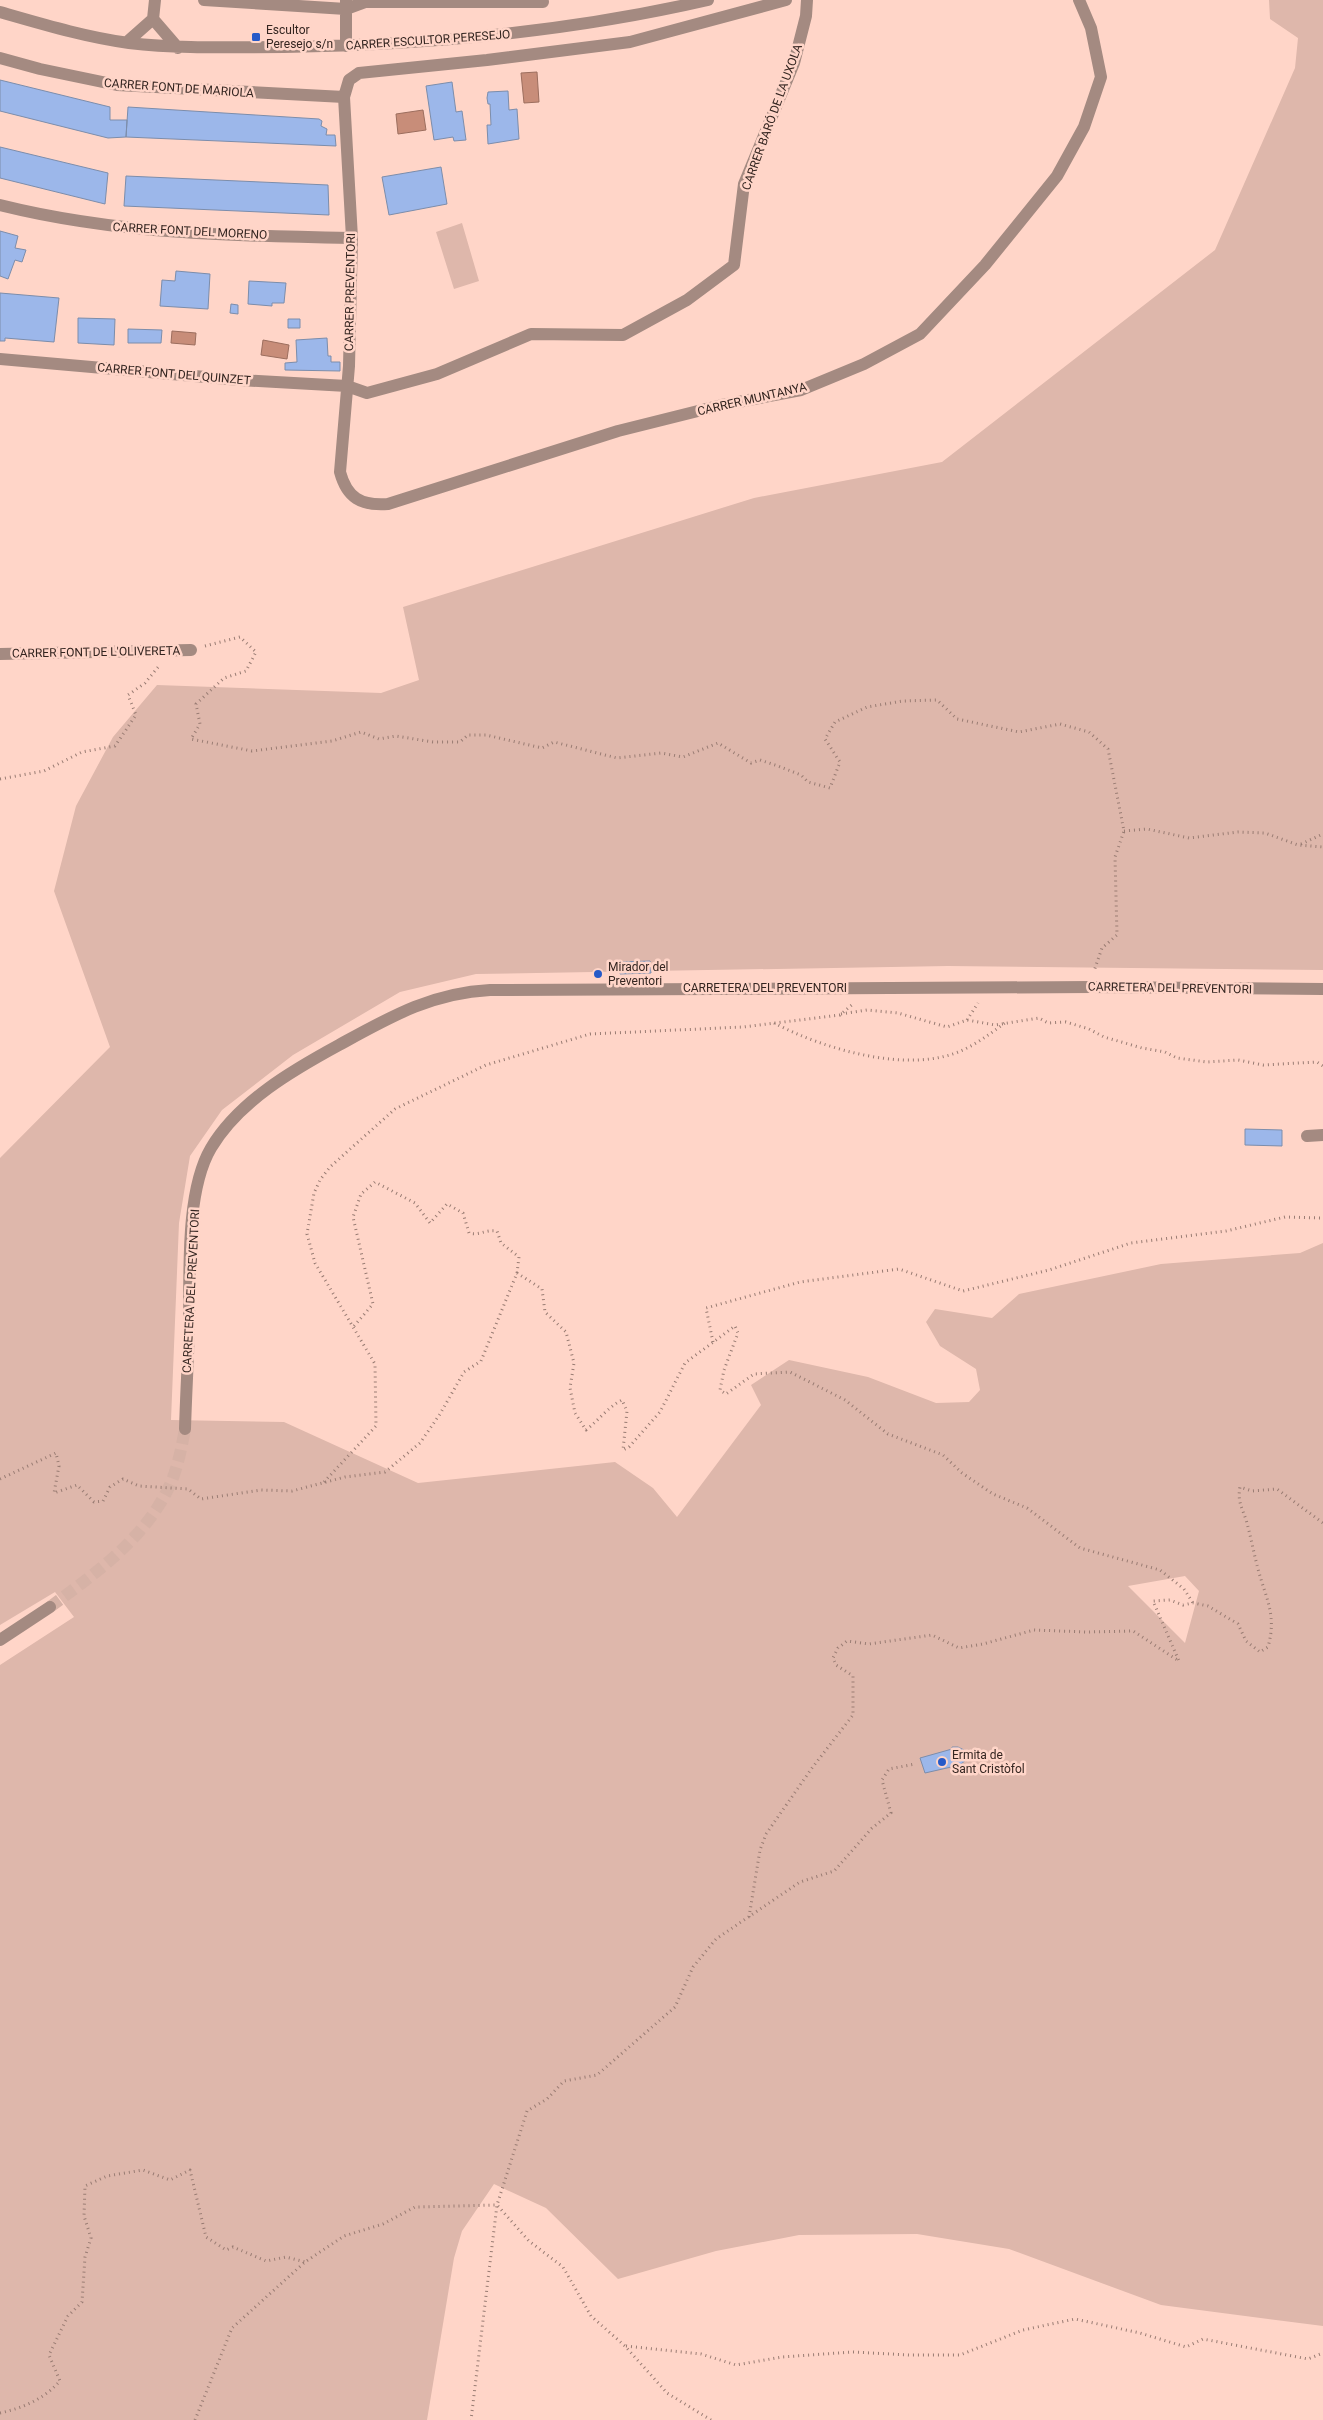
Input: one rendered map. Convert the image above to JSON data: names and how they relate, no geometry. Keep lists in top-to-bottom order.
{
  "streets": {
    "street": [
      "CARRER ESCULTOR PERESEJO",
      "CARRER FONT DE MARIOLA",
      "CARRER BARÓ DE LA UXOLA",
      "CARRER FONT DEL MORENO",
      "CARRER PREVENTORI",
      "CARRER FONT DEL QUINZET",
      "CARRER MUNTANYA",
      "CARRER FONT DE L'OLIVERETA",
      "CARRETERA DEL PREVENTORI"
    ]
  },
  "crossings": [
    ["CARRER ESCULTOR PERESEJO", "CARRER FONT DE MARIOLA"],
    ["CARRER ESCULTOR PERESEJO", "CARRER PREVENTORI"],
    ["CARRER FONT DE MARIOLA", "CARRER PREVENTORI"],
    ["CARRER BARÓ DE LA UXOLA", "CARRER PREVENTORI"],
    ["CARRER BARÓ DE LA UXOLA", "CARRER FONT DEL QUINZET"],
    ["CARRER FONT DEL MORENO", "CARRER PREVENTORI"],
    ["CARRER PREVENTORI", "CARRER FONT DEL QUINZET"],
    ["CARRER PREVENTORI", "CARRER MUNTANYA"]
  ],
  "places": {
    "transit": ["Escultor Peresejo s/n"],
    "other": ["Mirador del Preventori", "Ermita de Sant Cristòfol"]
  }
}
